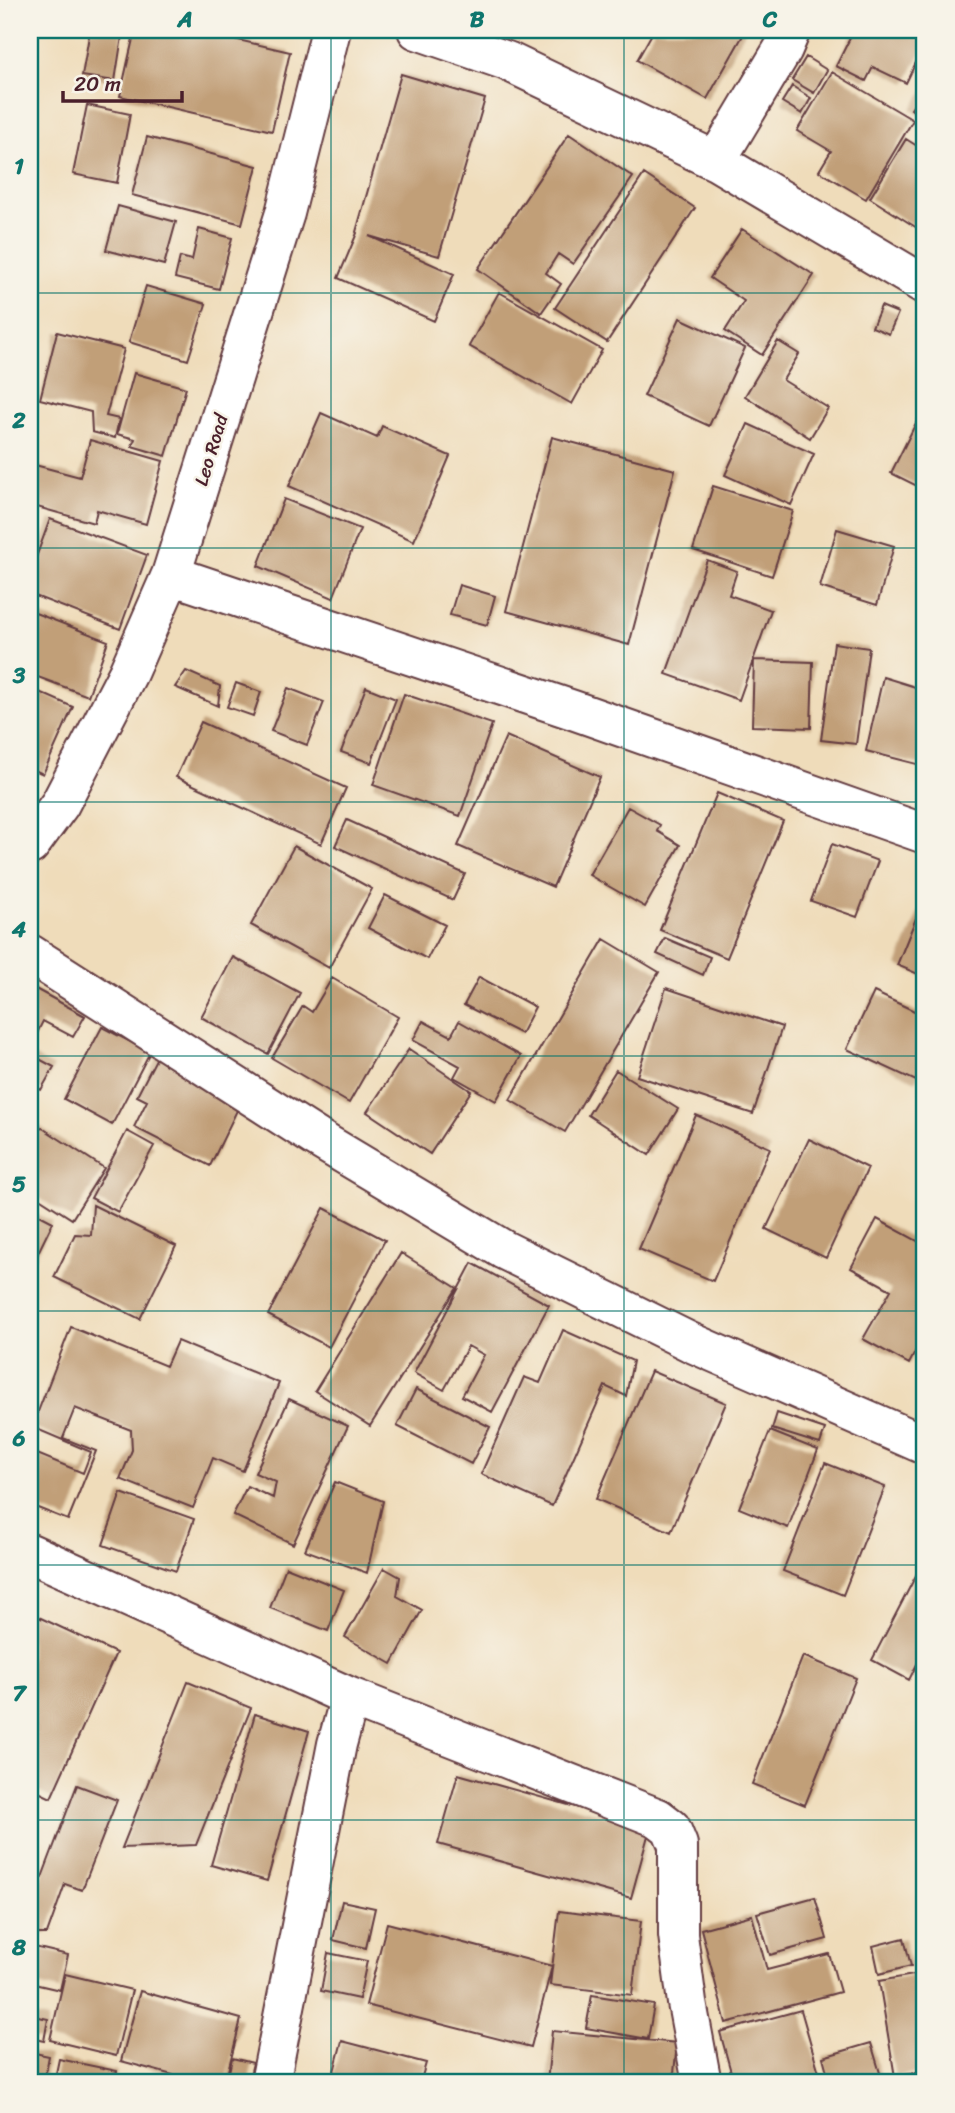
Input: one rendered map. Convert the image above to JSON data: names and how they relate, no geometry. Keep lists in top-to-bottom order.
{
  "streets": {
    "street": ["Leo Road"]
  },
  "scale_bar": "20 m",
  "grid": {
    "columns": ["A", "B", "C"],
    "rows": [
      "1",
      "2",
      "3",
      "4",
      "5",
      "6",
      "7",
      "8"
    ]
  }
}
